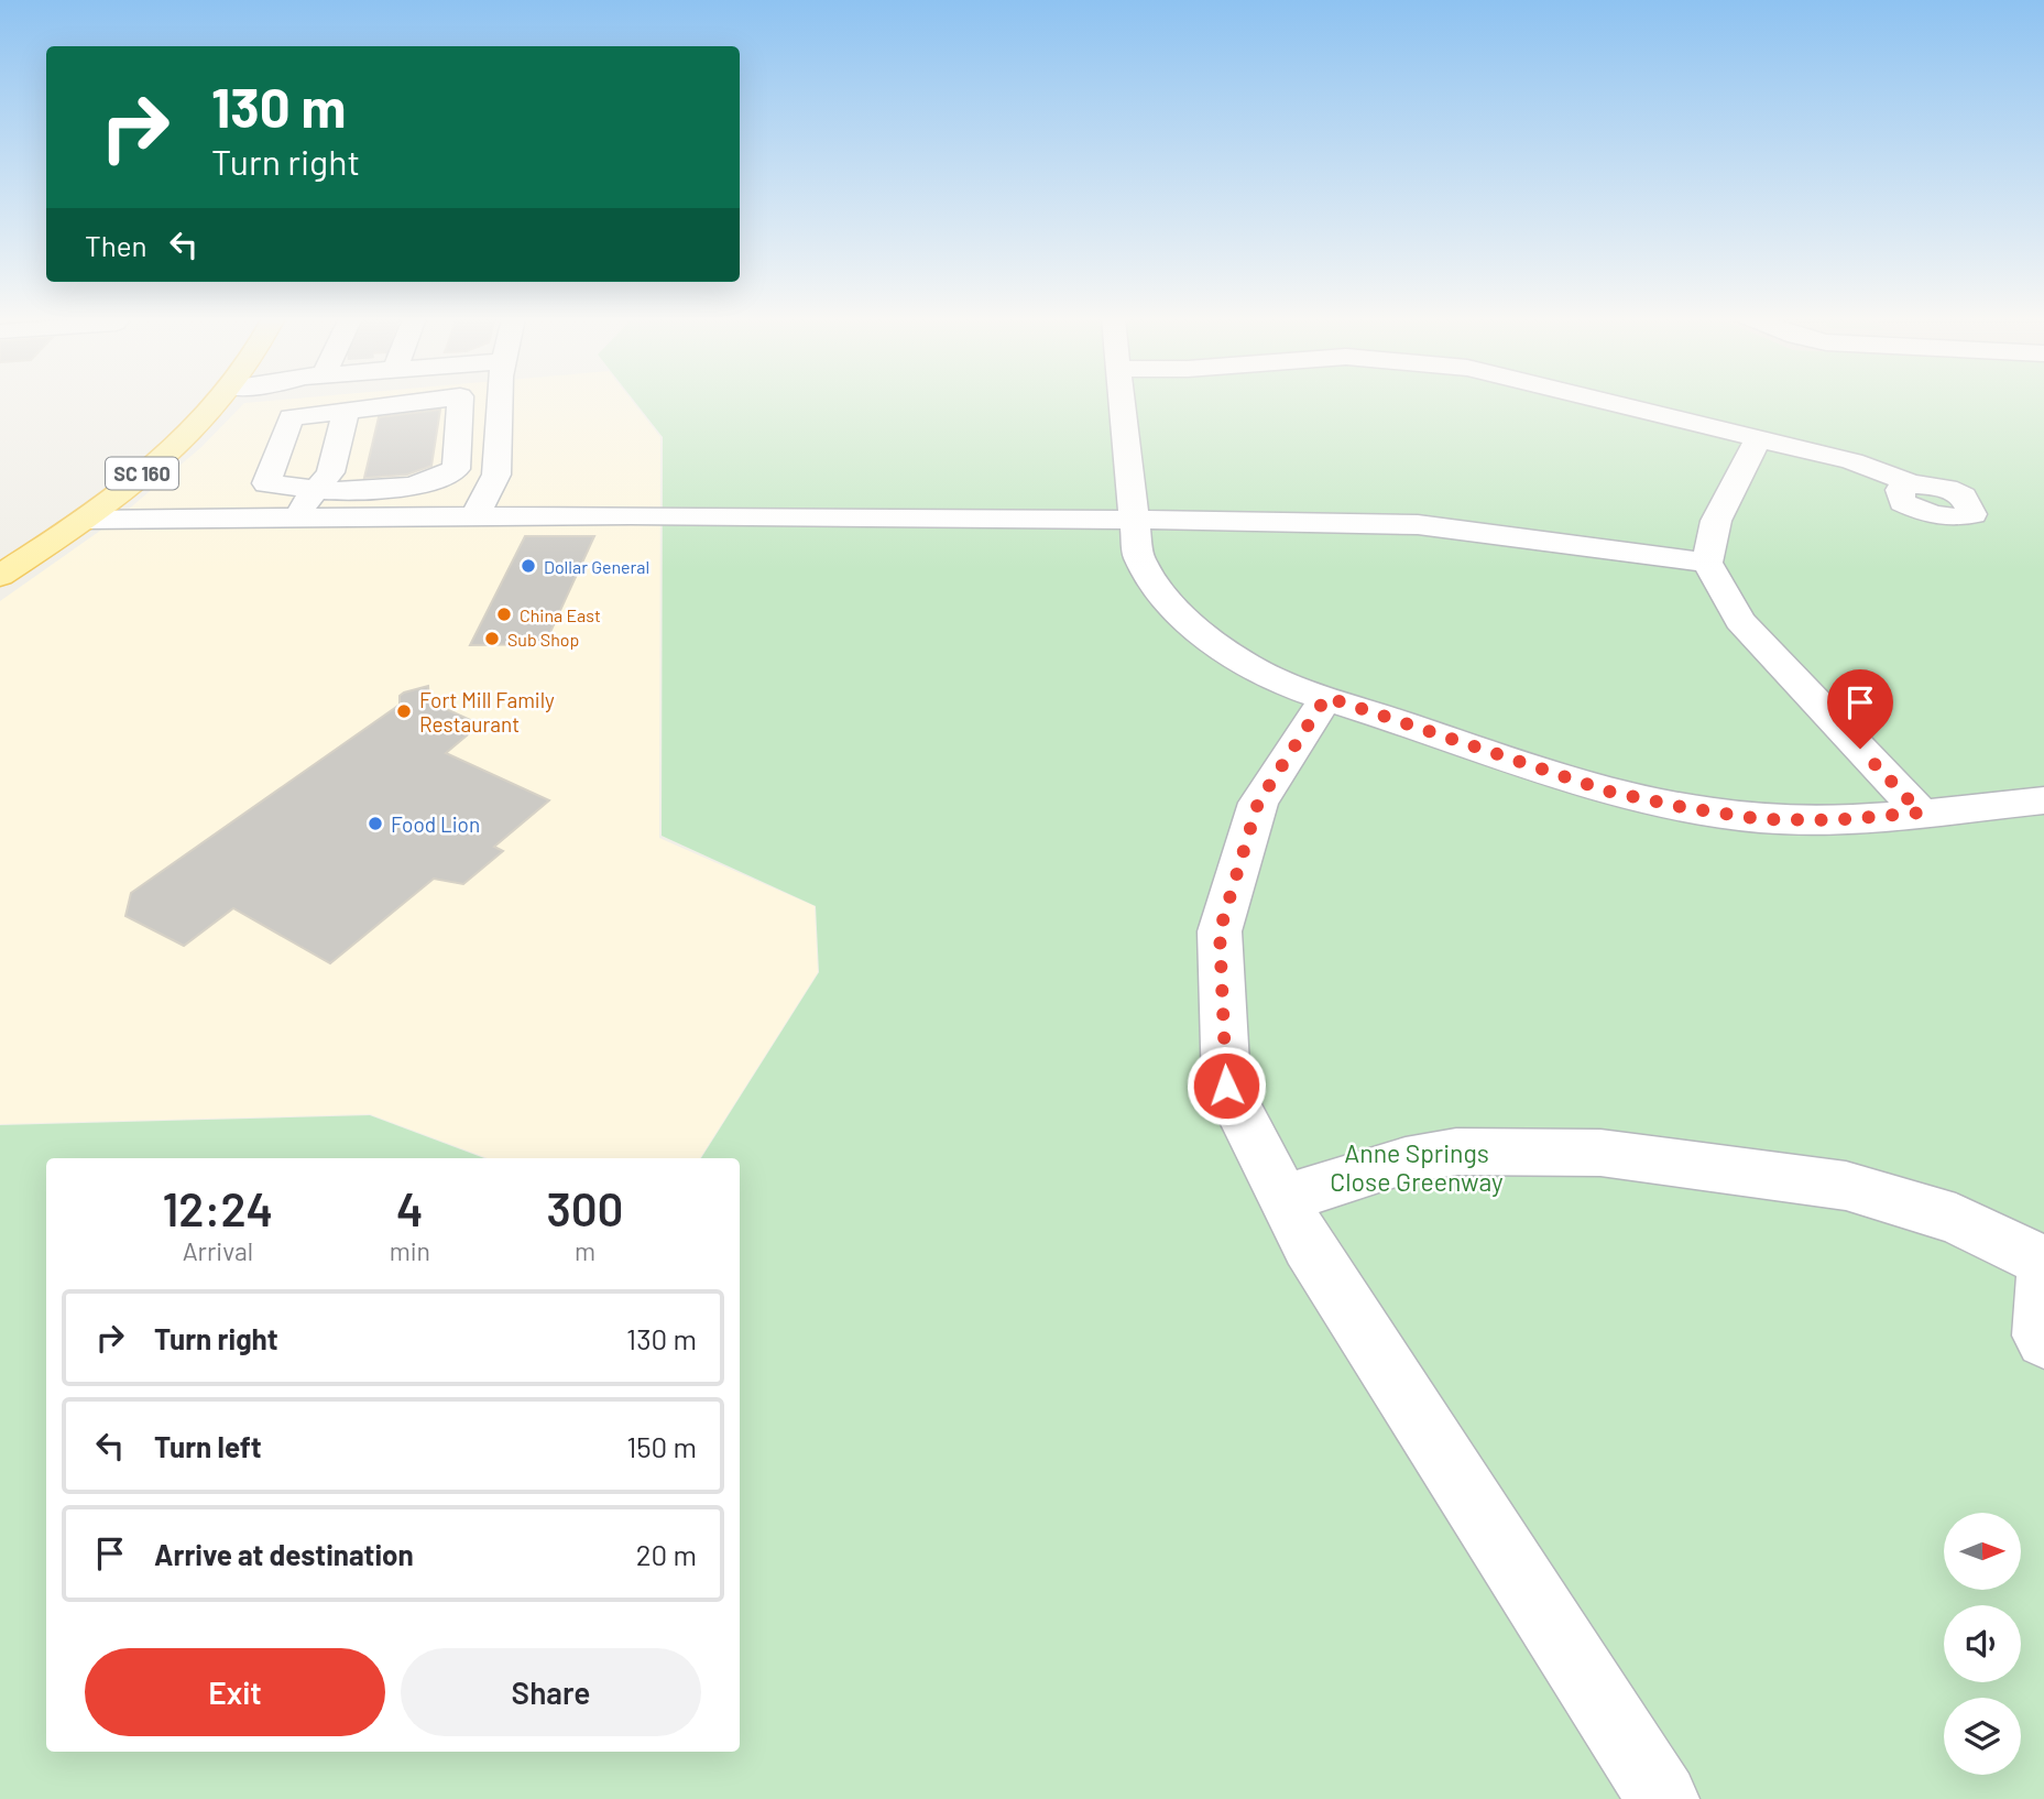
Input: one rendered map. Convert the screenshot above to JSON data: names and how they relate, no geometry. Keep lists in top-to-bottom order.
{
  "streets": {
    "main road": ["SC 160"]
  },
  "parks": ["Anne Springs Close Greenway"],
  "places": [
    "Dollar General",
    "China East",
    "Sub Shop",
    "Fort Mill Family Restaurant",
    "Food Lion"
  ],
  "north": "right",
  "page": {
    "turn": ["130 m", "Turn right"],
    "then": "Then",
    "eta": [
      "12:24",
      "Arrival",
      "4",
      "min",
      "300",
      "m"
    ],
    "list": [
      {
        "name": "Turn right",
        "value": "130 m"
      },
      {
        "name": "Turn left",
        "value": "150 m"
      },
      {
        "name": "Arrive at destination",
        "value": "20 m"
      }
    ],
    "buttons": ["Exit", "Share"]
  }
}
